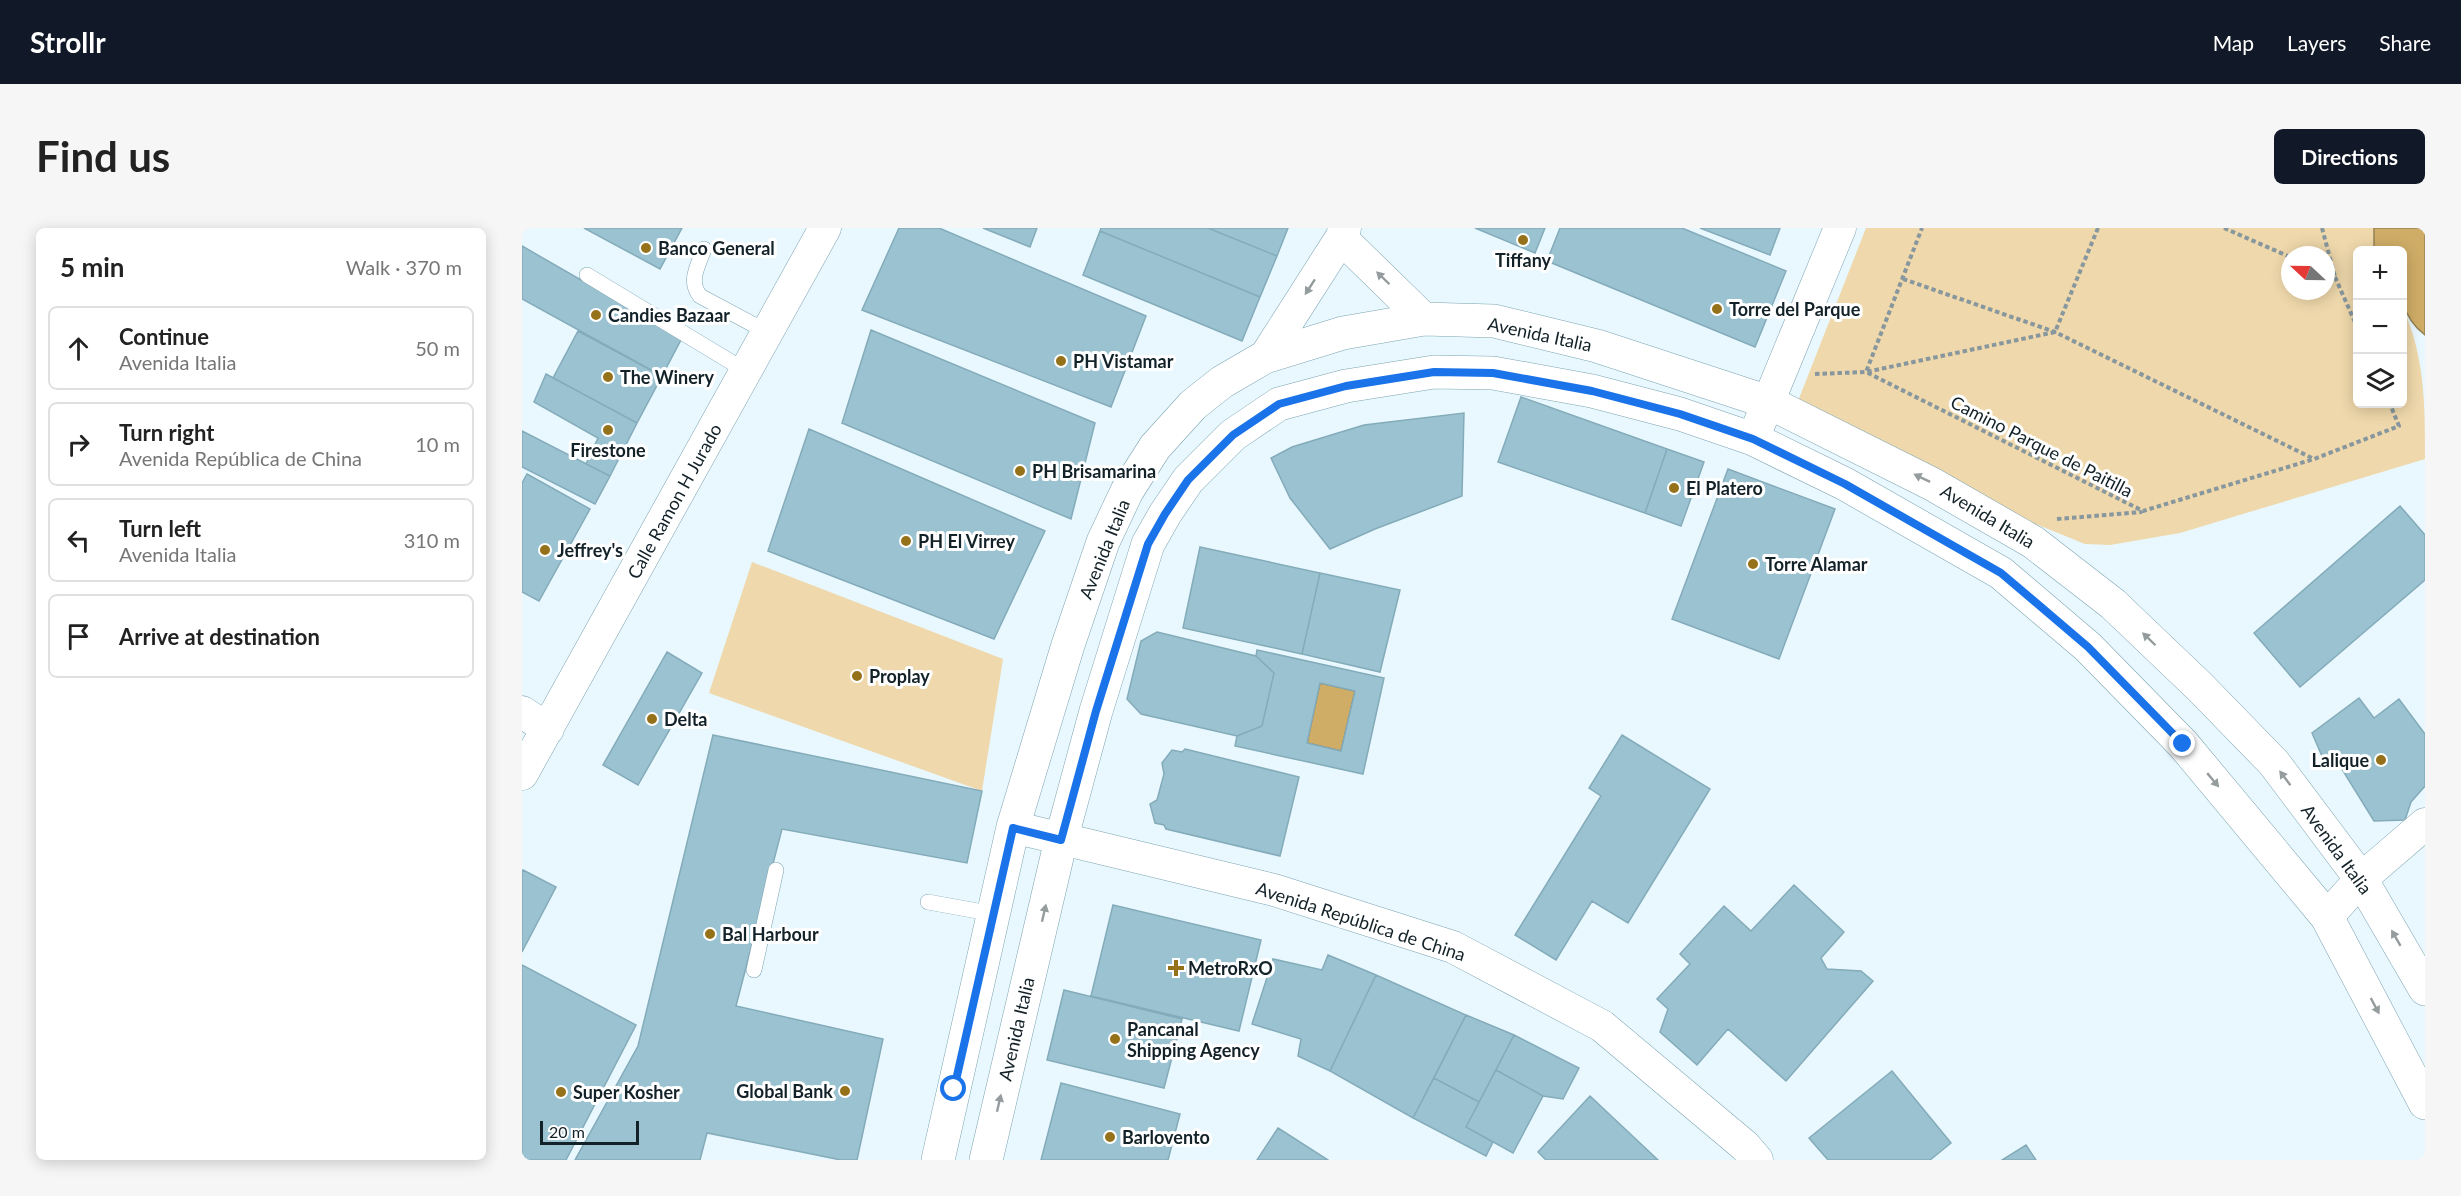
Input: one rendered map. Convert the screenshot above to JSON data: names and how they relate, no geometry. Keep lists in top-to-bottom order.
{
  "streets": {
    "street": ["Avenida Italia", "Calle Ramon H Jurado", "Avenida República de China"],
    "path": ["Camino Parque de Paitilla"]
  },
  "crossings": [
    ["Avenida Italia", "Avenida República de China"]
  ],
  "places": {
    "other": [
      "Tiffany",
      "Banco General",
      "Torre del Parque",
      "Candies Bazaar",
      "PH Vistamar",
      "The Winery",
      "Firestone",
      "PH Brisamarina",
      "El Platero",
      "PH El Virrey",
      "Jeffrey's",
      "Torre Alamar",
      "Proplay",
      "Delta",
      "Lalique",
      "Bal Harbour",
      "Pancanal Shipping Agency",
      "Global Bank",
      "Super Kosher",
      "Barlovento"
    ],
    "health": ["MetroRxO"]
  },
  "scale_bar": "20 m",
  "north": "left",
  "page": {
    "header": "Strollr",
    "nav": ["Map", "Layers", "Share"],
    "buttons": "Directions",
    "title": "Find us",
    "heading": ["5 min", "Walk · 370 m"],
    "map_buttons": ["+", "−"],
    "list": [
      ["Continue", "Avenida Italia", "50 m"],
      ["Turn right", "Avenida República de China", "10 m"],
      ["Turn left", "Avenida Italia", "310 m"],
      "Arrive at destination"
    ],
    "scale": "20 m"
  }
}
